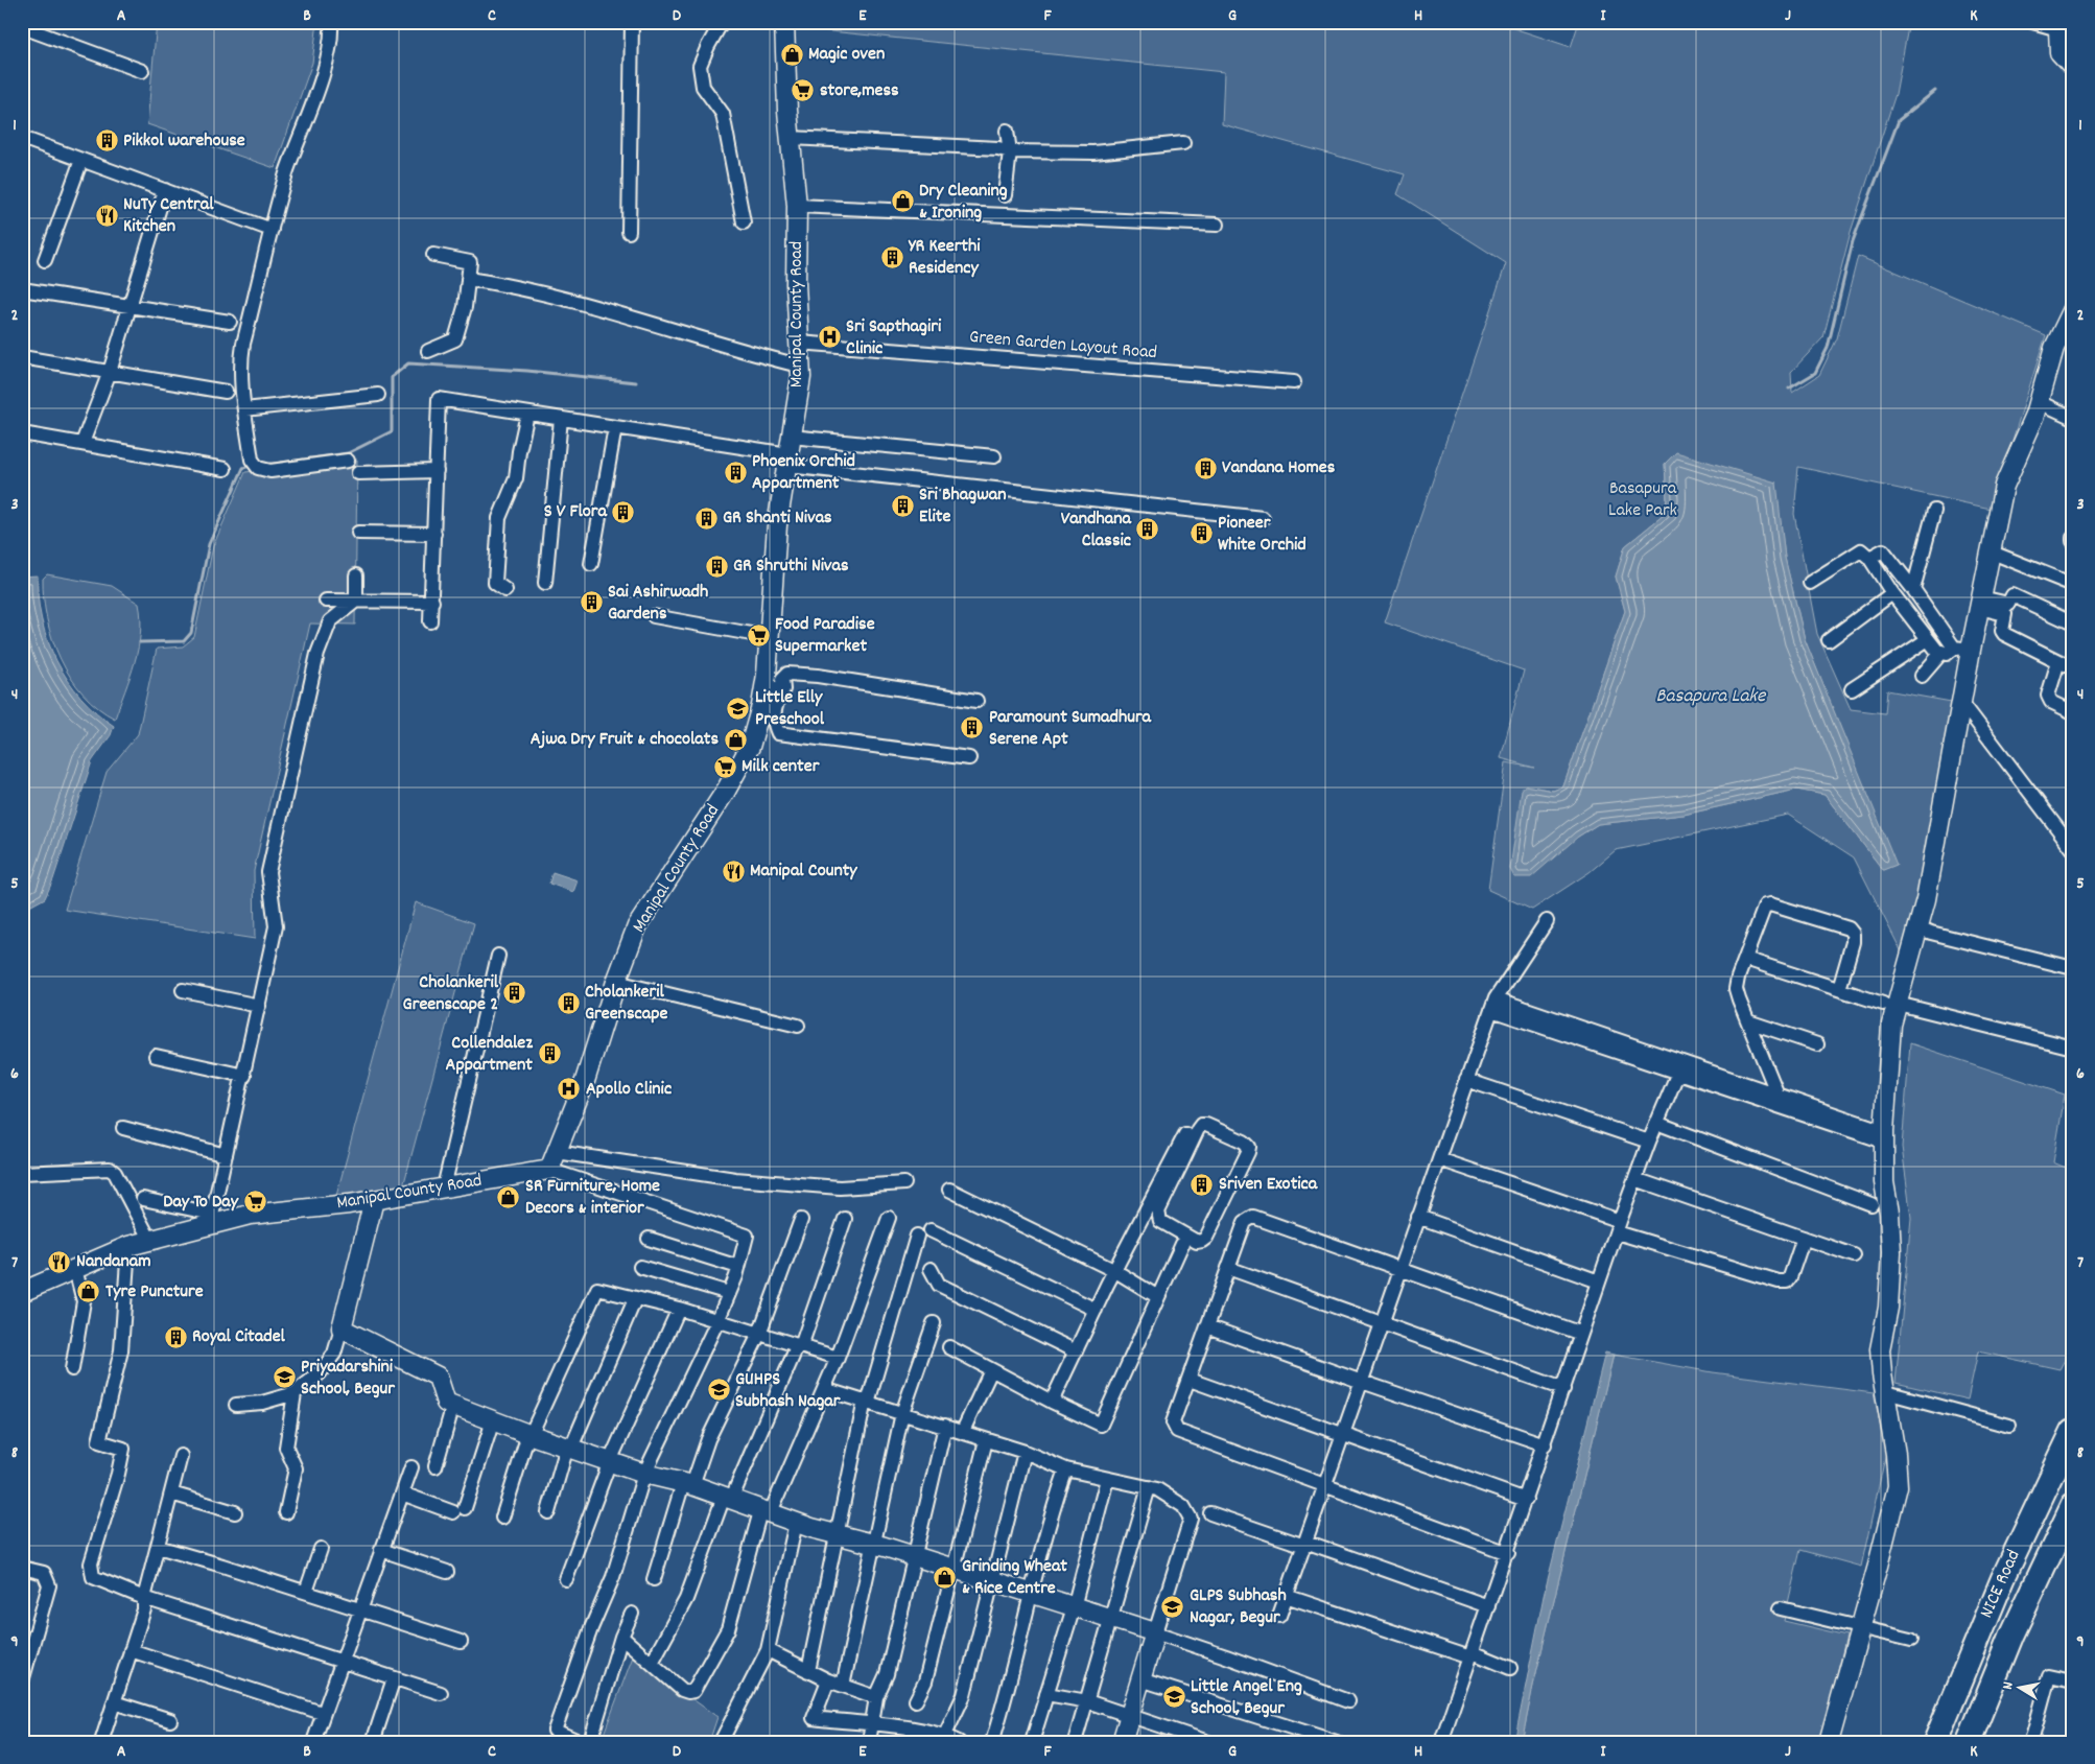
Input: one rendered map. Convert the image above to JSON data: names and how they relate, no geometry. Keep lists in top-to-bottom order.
{
  "streets": {
    "highway": ["NICE Road"],
    "street": ["Manipal County Road", "Green Garden Layout Road"]
  },
  "crossings": [
    ["Manipal County Road", "Green Garden Layout Road"]
  ],
  "water": ["Basapura Lake"],
  "parks": ["Basapura Lake Park"],
  "places": {
    "shop": [
      "Magic oven",
      "Dry Cleaning & Ironing",
      "Ajwa Dry Fruit & chocolats",
      "SR Furniture, Home Decors & interior",
      "Tyre Puncture",
      "Grinding Wheat & Rice Centre"
    ],
    "supermarket": [
      "store,mess",
      "Food Paradise Supermarket",
      "Milk center",
      "Day To Day"
    ],
    "building": [
      "Pikkol warehouse",
      "YR Keerthi Residency",
      "Vandana Homes",
      "Phoenix Orchid Appartment",
      "Sri Bhagwan Elite",
      "S V Flora",
      "GR Shanti Nivas",
      "Vandhana Classic",
      "Pioneer White Orchid",
      "GR Shruthi Nivas",
      "Sai Ashirwadh Gardens",
      "Paramount Sumadhura Serene Apt",
      "Cholankeril Greenscape 2",
      "Cholankeril Greenscape",
      "Collendalez Appartment",
      "Sriven Exotica",
      "Royal Citadel"
    ],
    "restaurant": ["NuTy Central Kitchen", "Manipal County", "Nandanam"],
    "hospital": ["Sri Sapthagiri Clinic", "Apollo Clinic"],
    "school or university": [
      "Little Elly Preschool",
      "Priyadarshini School, Begur",
      "GUHPS Subhash Nagar",
      "GLPS Subhash Nagar, Begur",
      "Little Angel Eng School, Begur"
    ]
  },
  "north": "left",
  "grid": {
    "columns": [
      "A",
      "B",
      "C",
      "D",
      "E",
      "F",
      "G",
      "H",
      "I",
      "J",
      "K"
    ],
    "rows": [
      "1",
      "2",
      "3",
      "4",
      "5",
      "6",
      "7",
      "8",
      "9"
    ]
  }
}
